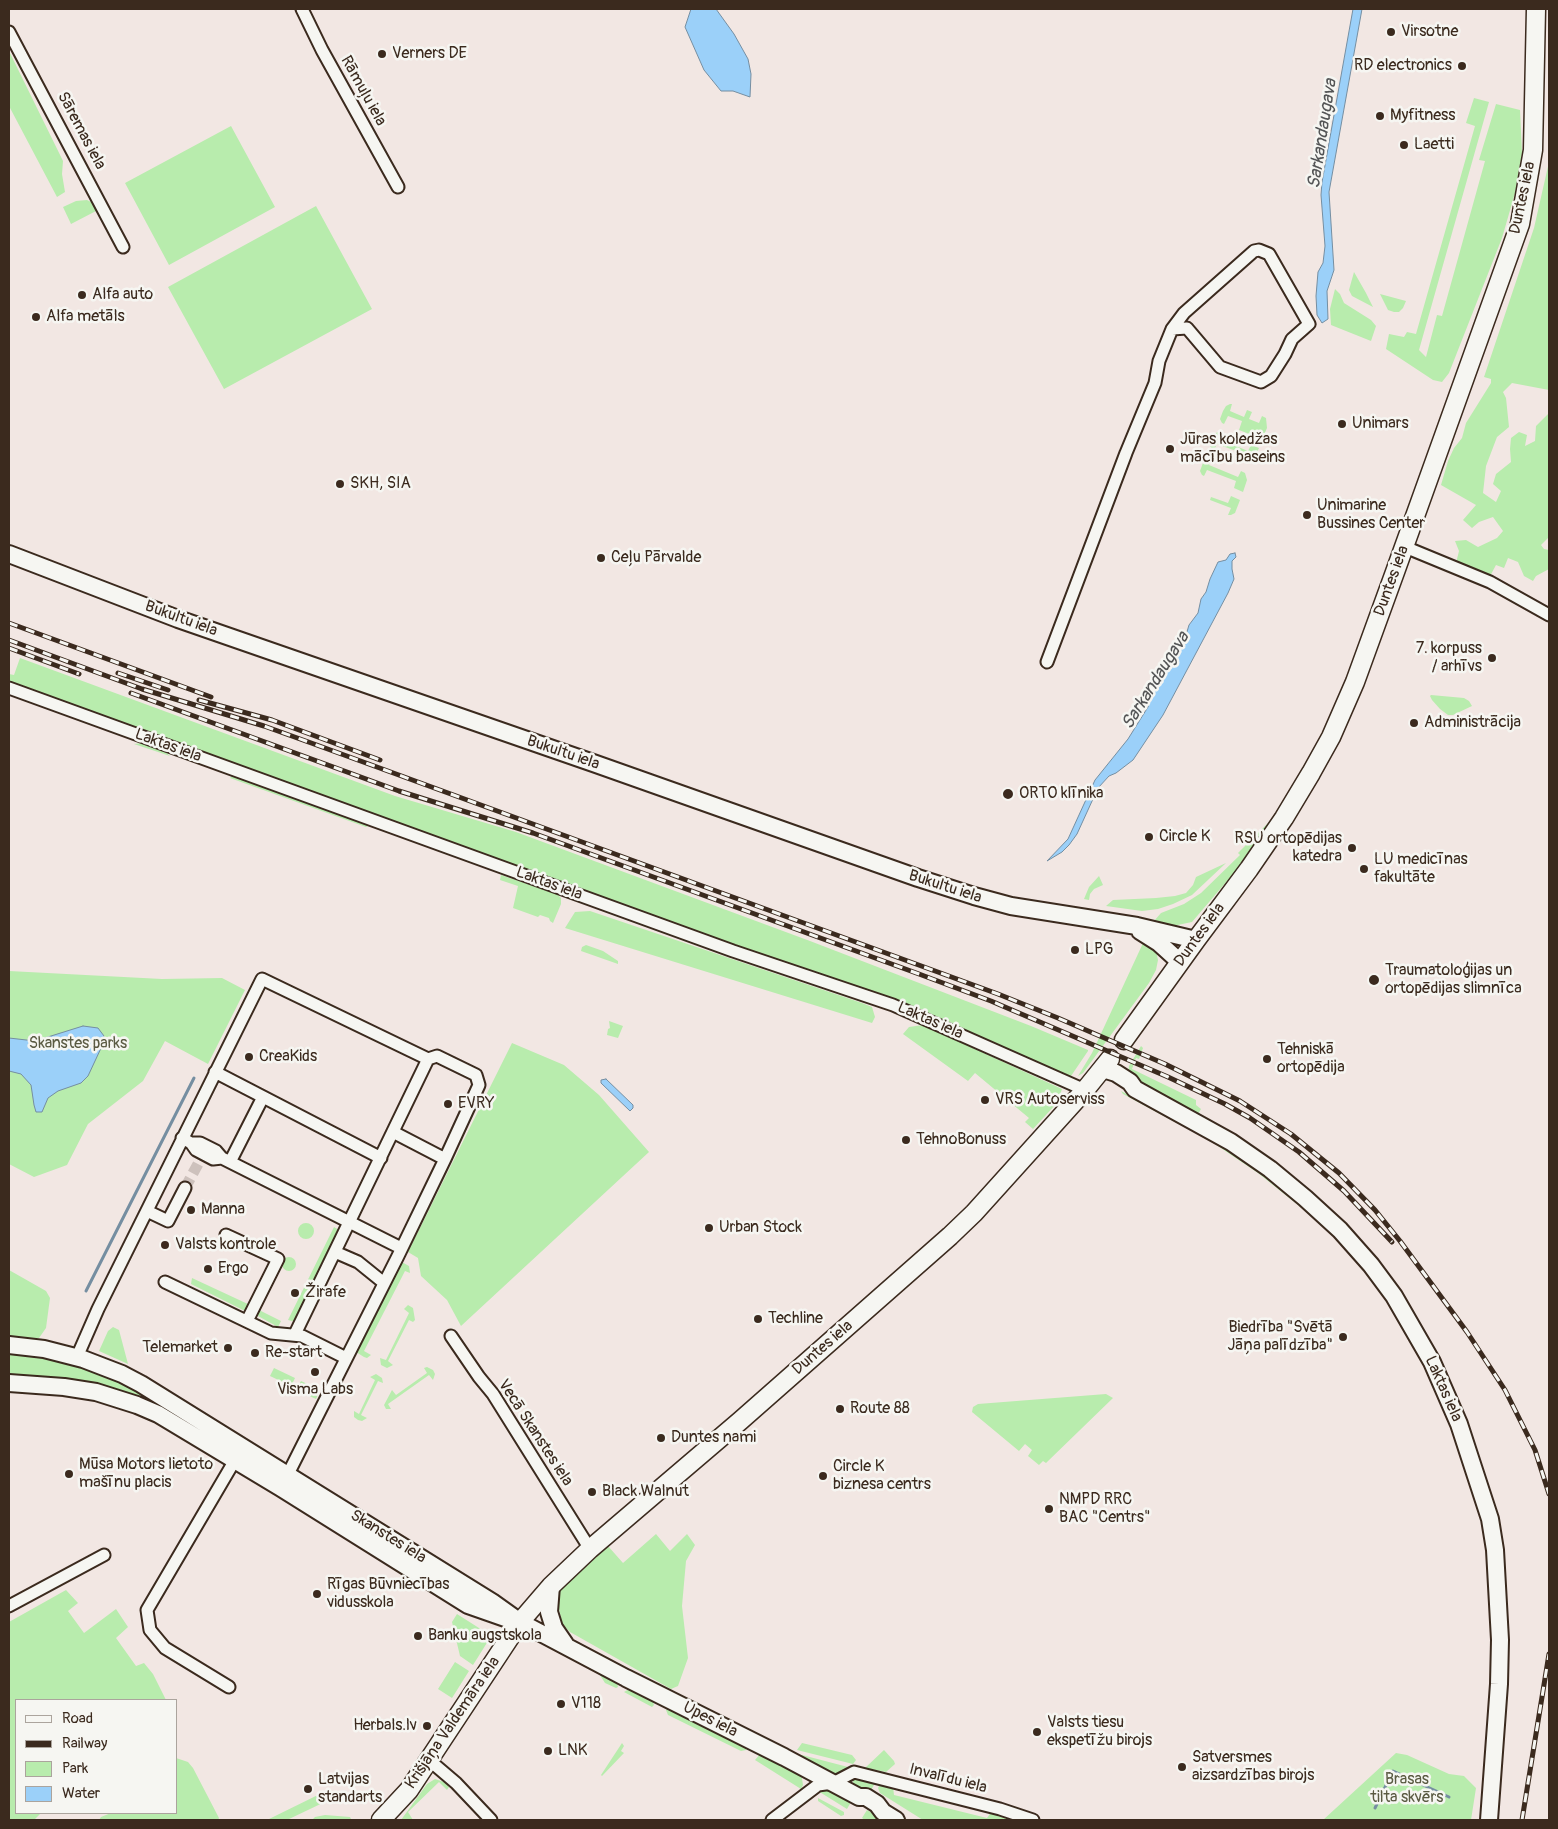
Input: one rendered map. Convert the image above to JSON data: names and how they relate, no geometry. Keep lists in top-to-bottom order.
{
  "streets": {
    "main road": ["Duntes iela", "Krišjāņa Valdemāra iela"],
    "street": [
      "Rāmuļu iela",
      "Sāremas iela",
      "Bukultu iela",
      "Laktas iela",
      "Vecā Skanstes iela",
      "Skanstes iela",
      "Upes iela",
      "Invalīdu iela"
    ]
  },
  "crossings": [
    ["Duntes iela", "Bukultu iela"],
    ["Duntes iela", "Laktas iela"],
    ["Duntes iela", "Vecā Skanstes iela"],
    ["Duntes iela", "Skanstes iela"],
    ["Duntes iela", "Upes iela"],
    ["Duntes iela", "Krišjāņa Valdemāra iela"],
    ["Skanstes iela", "Upes iela"],
    ["Skanstes iela", "Krišjāņa Valdemāra iela"],
    ["Upes iela", "Krišjāņa Valdemāra iela"],
    ["Upes iela", "Invalīdu iela"]
  ],
  "water": ["Sarkandaugava"],
  "parks": ["Skanstes parks", "Brasas tilta skvērs"],
  "places": [
    "Virsotne",
    "Verners DE",
    "RD electronics",
    "Myfitness",
    "Laetti",
    "Alfa auto",
    "Alfa metāls",
    "Unimars",
    "Jūras koledžas mācību baseins",
    "SKH, SIA",
    "Unimarine Bussines Center",
    "Ceļu Pārvalde",
    "7. korpuss / arhīvs",
    "Administrācija",
    "ORTO klīnika",
    "Circle K",
    "RSU ortopēdijas katedra",
    "LU medicīnas fakultāte",
    "LPG",
    "Traumatoloģijas un ortopēdijas slimnīca",
    "CreaKids",
    "Tehniskā ortopēdija",
    "VRS Autoserviss",
    "EVRY",
    "TehnoBonuss",
    "Manna",
    "Urban Stock",
    "Valsts kontrole",
    "Ergo",
    "Žirafe",
    "Techline",
    "Biedrība \"Svētā Jāņa palīdzība\"",
    "Telemarket",
    "Re-start",
    "Visma Labs",
    "Route 88",
    "Duntes nami",
    "Mūsa Motors lietoto mašīnu placis",
    "Circle K biznesa centrs",
    "Black Walnut",
    "NMPD RRC BAC \"Centrs\"",
    "Rīgas Būvniecības vidusskola",
    "Banku augstskola",
    "V118",
    "Herbals.lv",
    "Valsts tiesu ekspetīžu birojs",
    "LNK",
    "Satversmes aizsardzības birojs",
    "Latvijas standarts"
  ],
  "legend": [
    "Road",
    "Railway",
    "Park",
    "Water"
  ]
}
